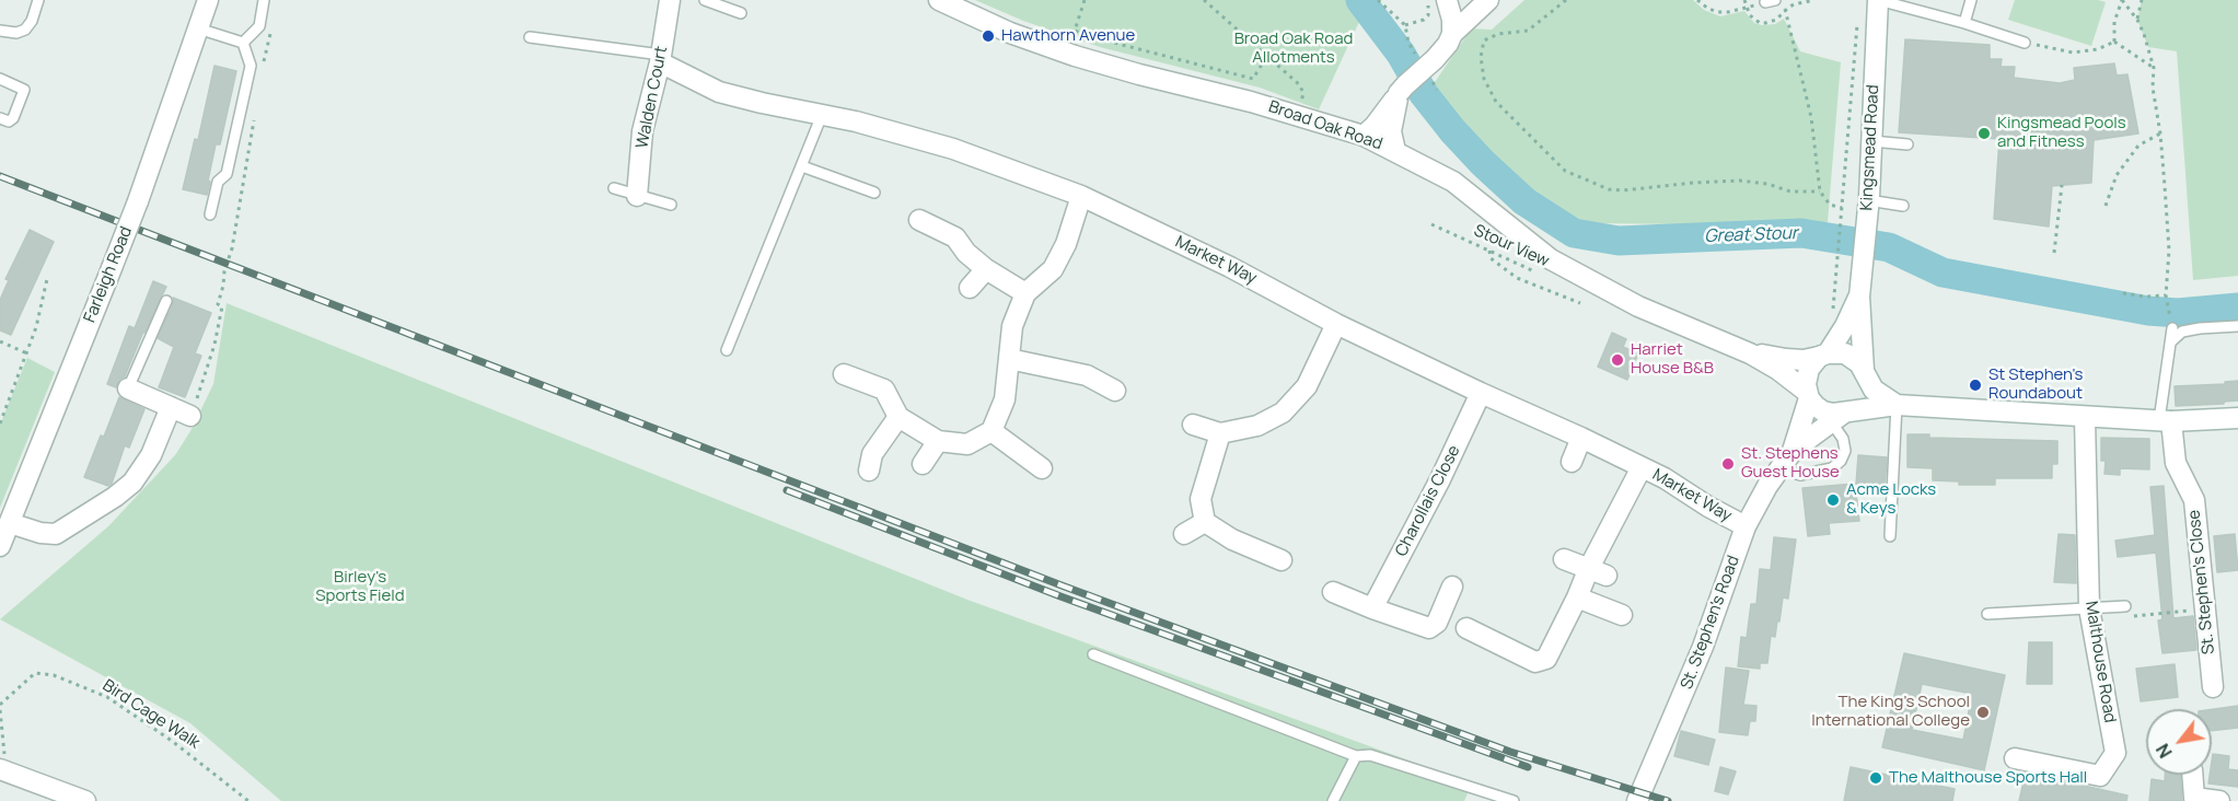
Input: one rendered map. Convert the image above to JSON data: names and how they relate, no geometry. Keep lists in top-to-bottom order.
{
  "streets": {
    "street": [
      "Walden Court",
      "Broad Oak Road",
      "Kingsmead Road",
      "Market Way",
      "Farleigh Road",
      "Charollais Close",
      "St. Stephen's Close",
      "St. Stephen's Road",
      "Malthouse Road"
    ],
    "path": ["Stour View", "Bird Cage Walk"]
  },
  "crossings": [
    ["Walden Court", "Market Way"],
    ["Broad Oak Road", "Kingsmead Road"],
    ["Broad Oak Road", "St. Stephen's Road"],
    ["Kingsmead Road", "St. Stephen's Road"],
    ["Market Way", "Charollais Close"],
    ["Market Way", "St. Stephen's Road"],
    ["St. Stephen's Close", "St. Stephen's Road"],
    ["St. Stephen's Road", "Malthouse Road"]
  ],
  "water": ["Great Stour"],
  "parks": ["Broad Oak Road Allotments", "Birley's Sports Field"],
  "places": [
    "Hawthorn Avenue",
    "Kingsmead Pools and Fitness",
    "Harriet House B&B",
    "St Stephen's Roundabout",
    "St. Stephens Guest House",
    "Acme Locks & Keys",
    "The King's School International College",
    "The Malthouse Sports Hall"
  ],
  "north": "bottom left"
}
